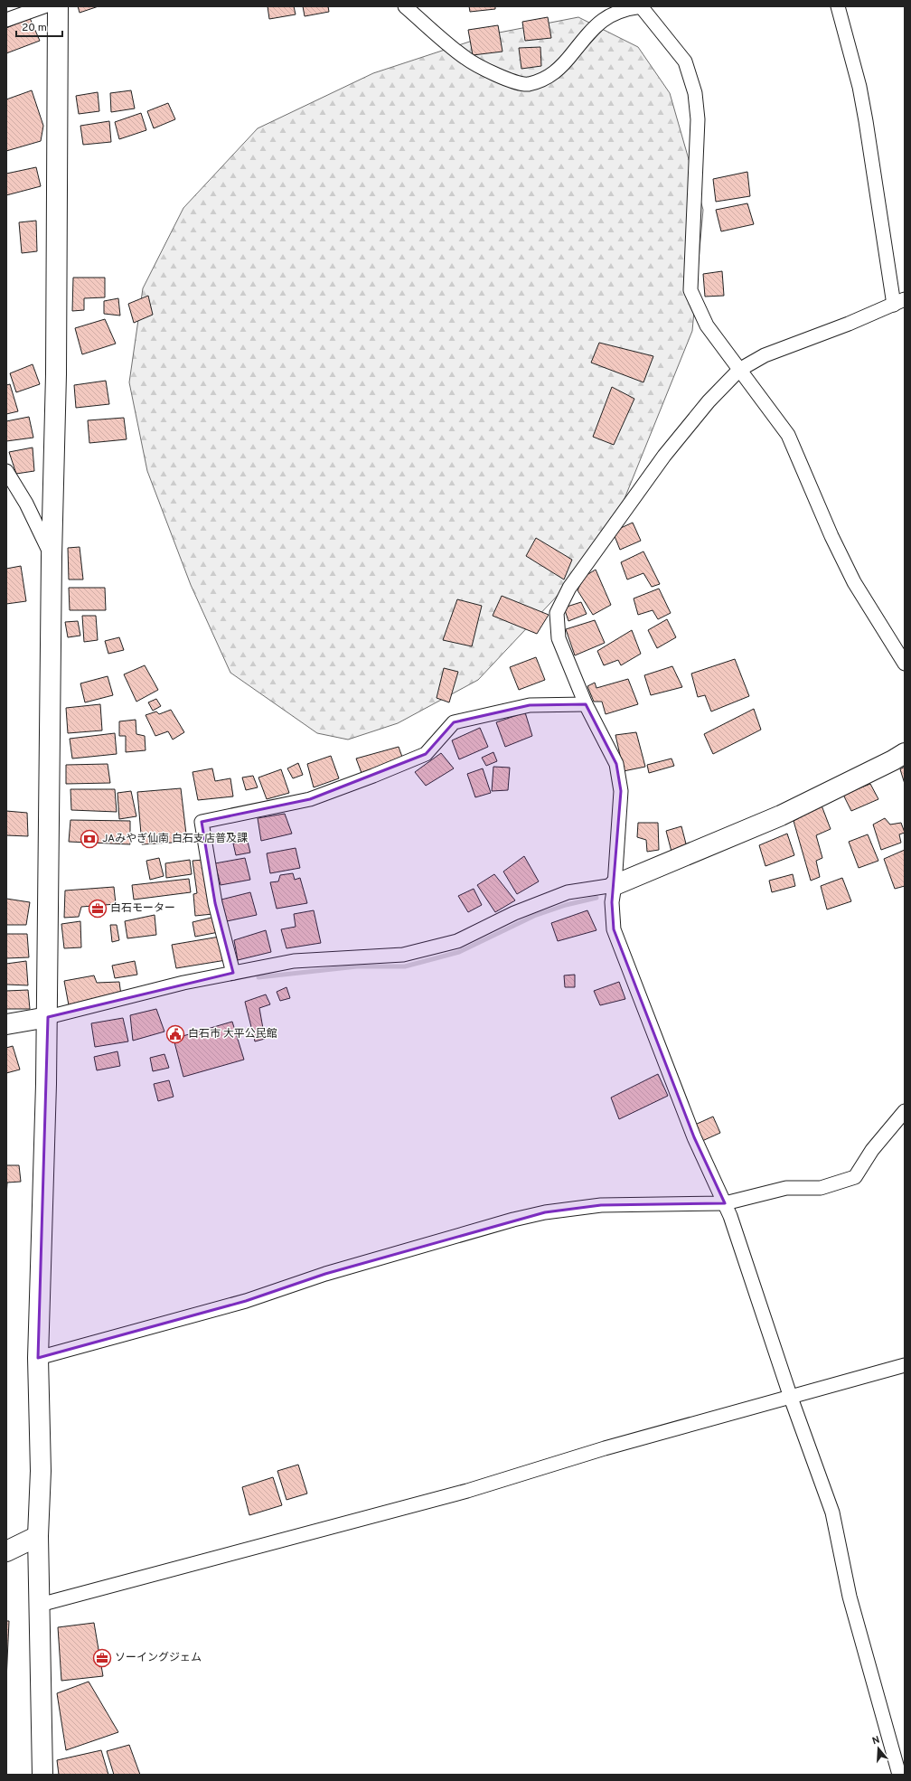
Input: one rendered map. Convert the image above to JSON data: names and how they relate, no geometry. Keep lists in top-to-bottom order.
{
  "places": {
    "bank": ["JAみやぎ仙南 白石支店普及課"],
    "office": ["白石モーター", "ソーイングジェム"],
    "public building": ["白石市 大平公民館"]
  },
  "scale_bar": "20 m",
  "north": "top"
}
